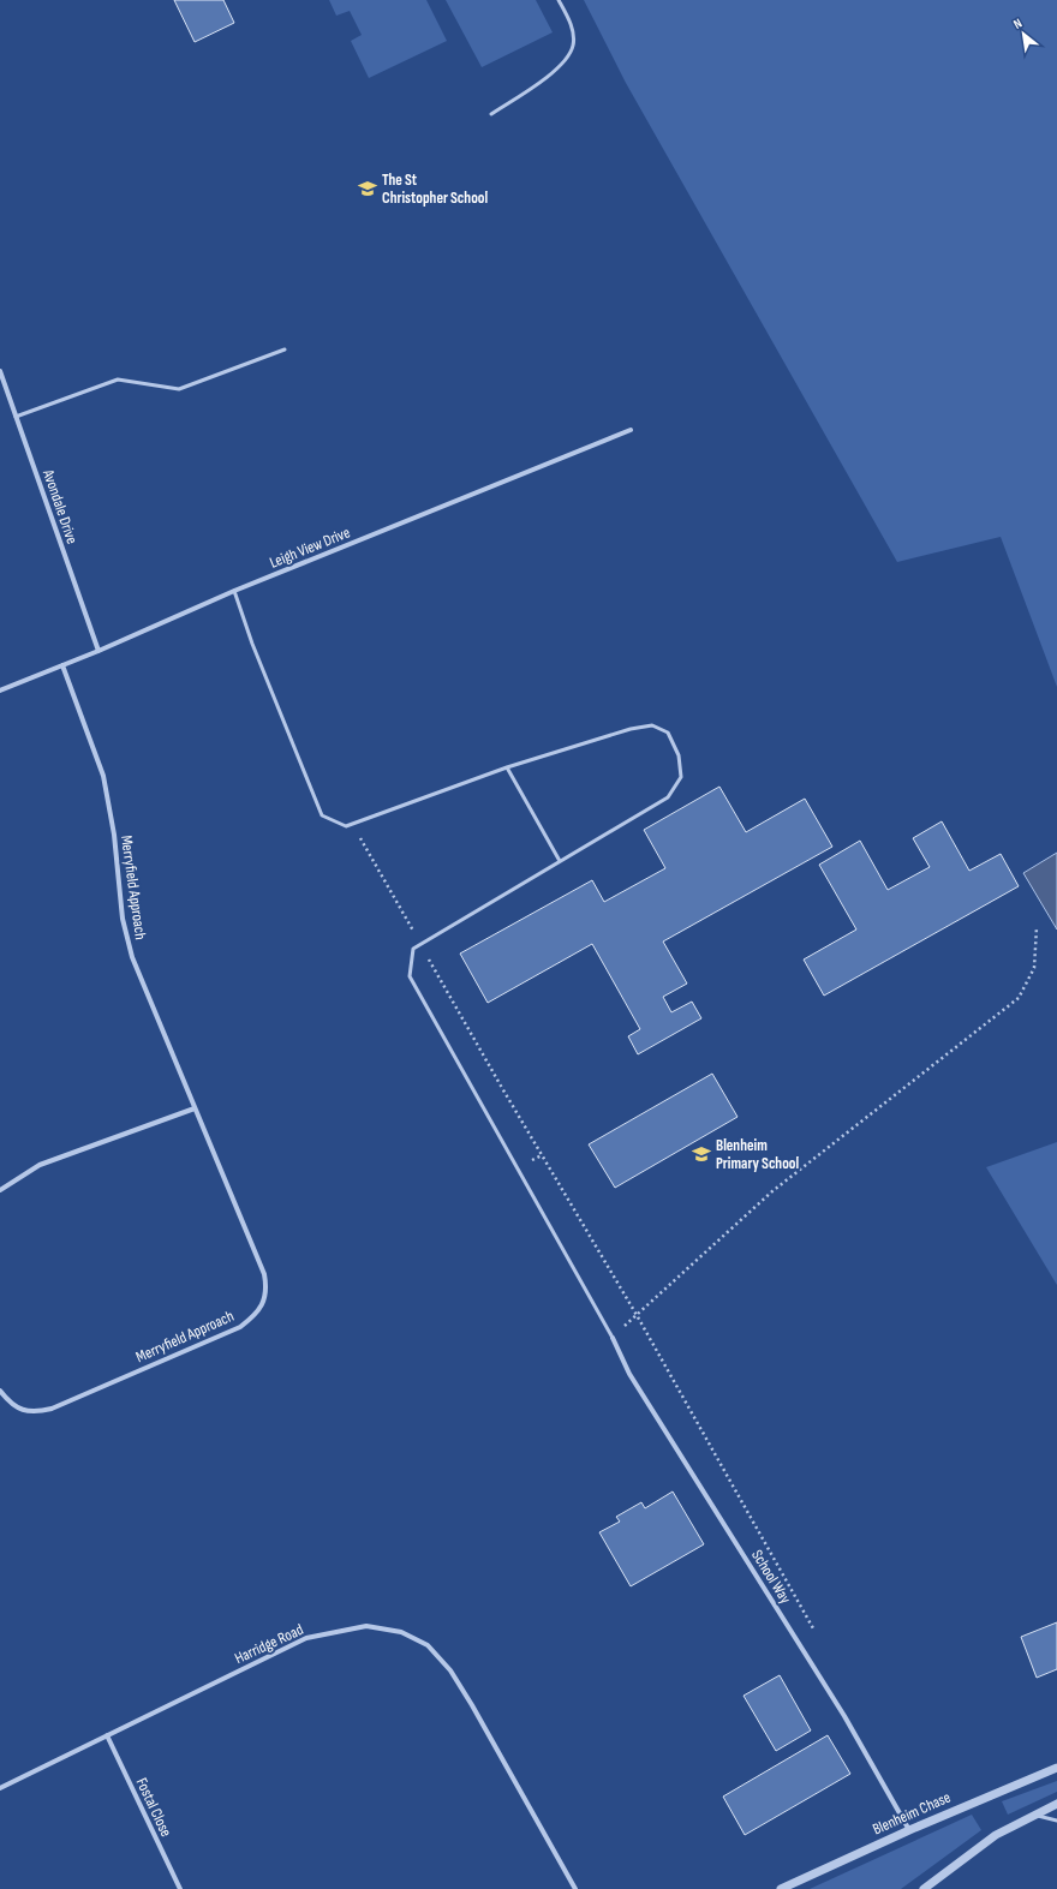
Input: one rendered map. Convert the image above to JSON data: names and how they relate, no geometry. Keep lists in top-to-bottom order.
{
  "streets": {
    "street": [
      "Avondale Drive",
      "Leigh View Drive",
      "Merryfield Approach",
      "School Way",
      "Harridge Road",
      "Fostal Close",
      "Blenheim Chase"
    ]
  },
  "crossings": [
    ["Avondale Drive", "Leigh View Drive"],
    ["Leigh View Drive", "Merryfield Approach"],
    ["School Way", "Blenheim Chase"],
    ["Harridge Road", "Fostal Close"]
  ],
  "places": {
    "school or university": ["The St Christopher School", "Blenheim Primary School"]
  },
  "north": "top left"
}
